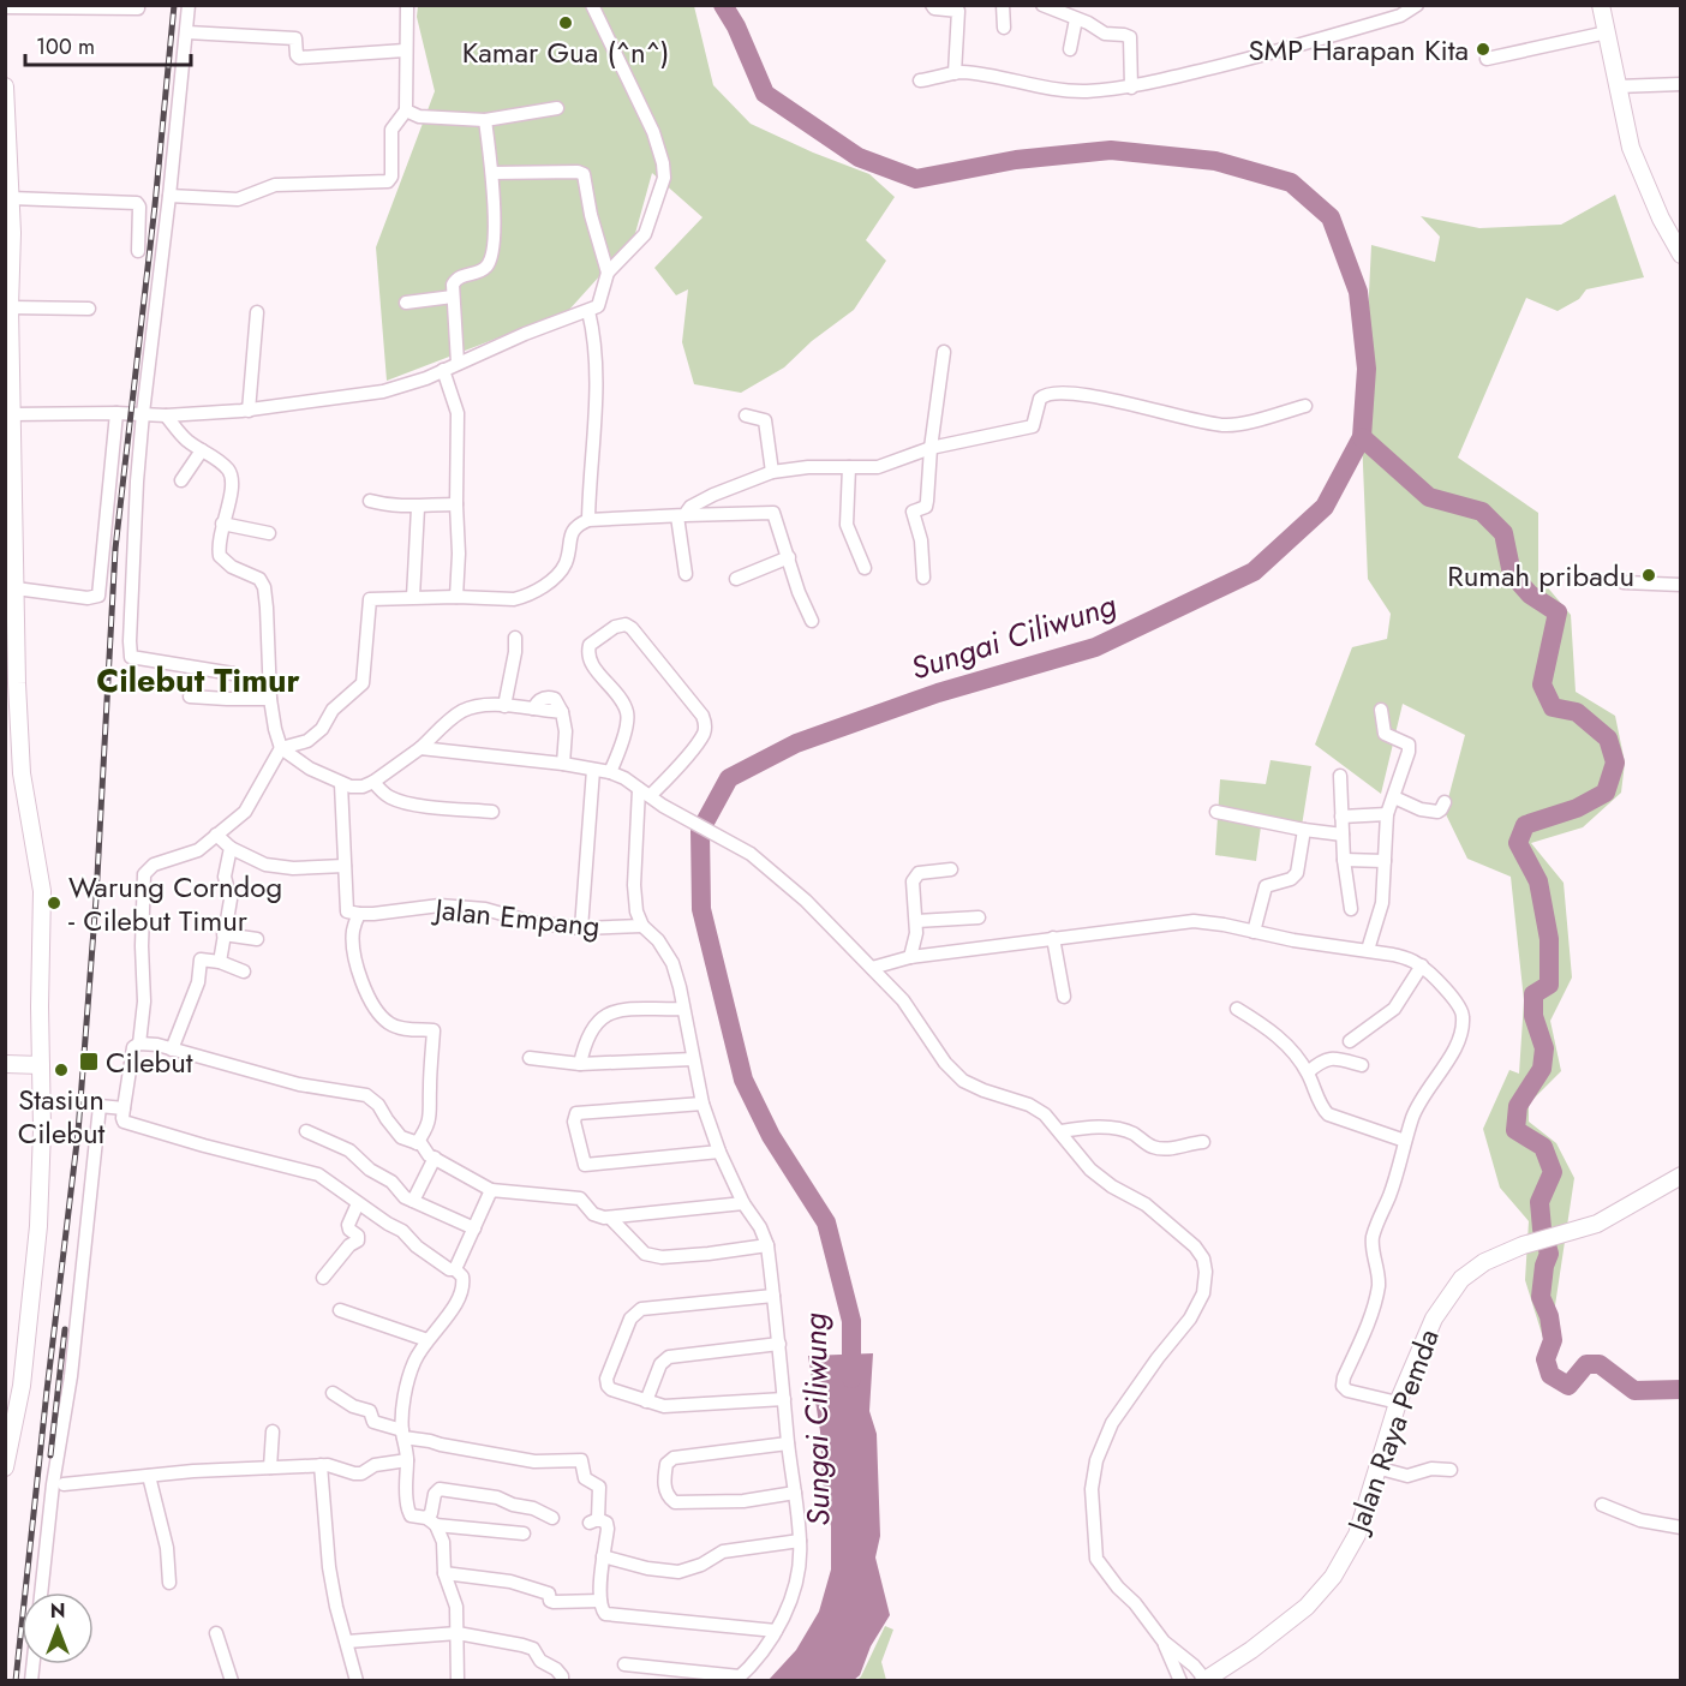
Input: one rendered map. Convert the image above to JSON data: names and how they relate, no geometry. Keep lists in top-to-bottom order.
{
  "streets": {
    "main road": ["Jalan Raya Pemda"],
    "street": ["Jalan Empang"]
  },
  "districts": ["Cilebut Timur"],
  "water": ["Sungai Ciliwung"],
  "places": {
    "other": [
      "Kamar Gua (^n^)",
      "SMP Harapan Kita",
      "Rumah pribadu",
      "Warung Corndog - Cilebut Timur",
      "Stasiun Cilebut"
    ],
    "transit": ["Cilebut"]
  },
  "scale_bar": "100 m",
  "north": "top"
}
